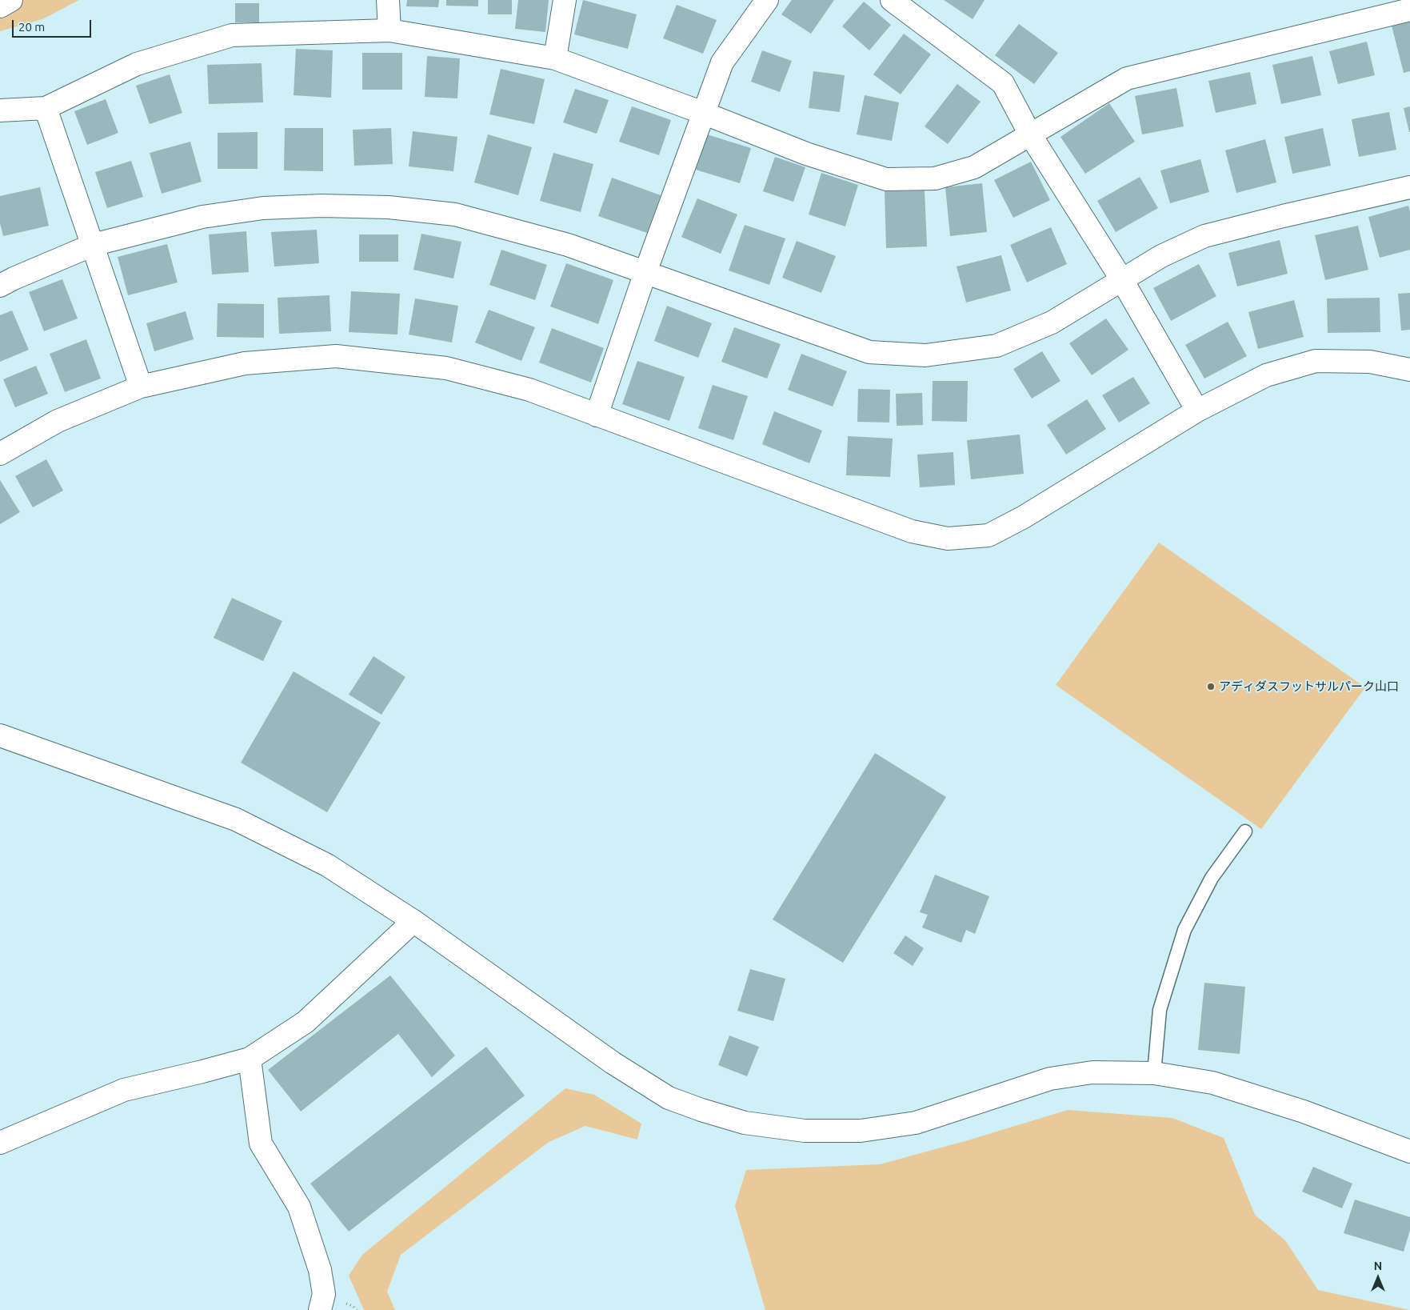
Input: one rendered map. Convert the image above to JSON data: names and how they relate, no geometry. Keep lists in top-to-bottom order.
{
  "places": ["アディダスフットサルパーク山口"],
  "scale_bar": "20 m",
  "north": "top"
}
